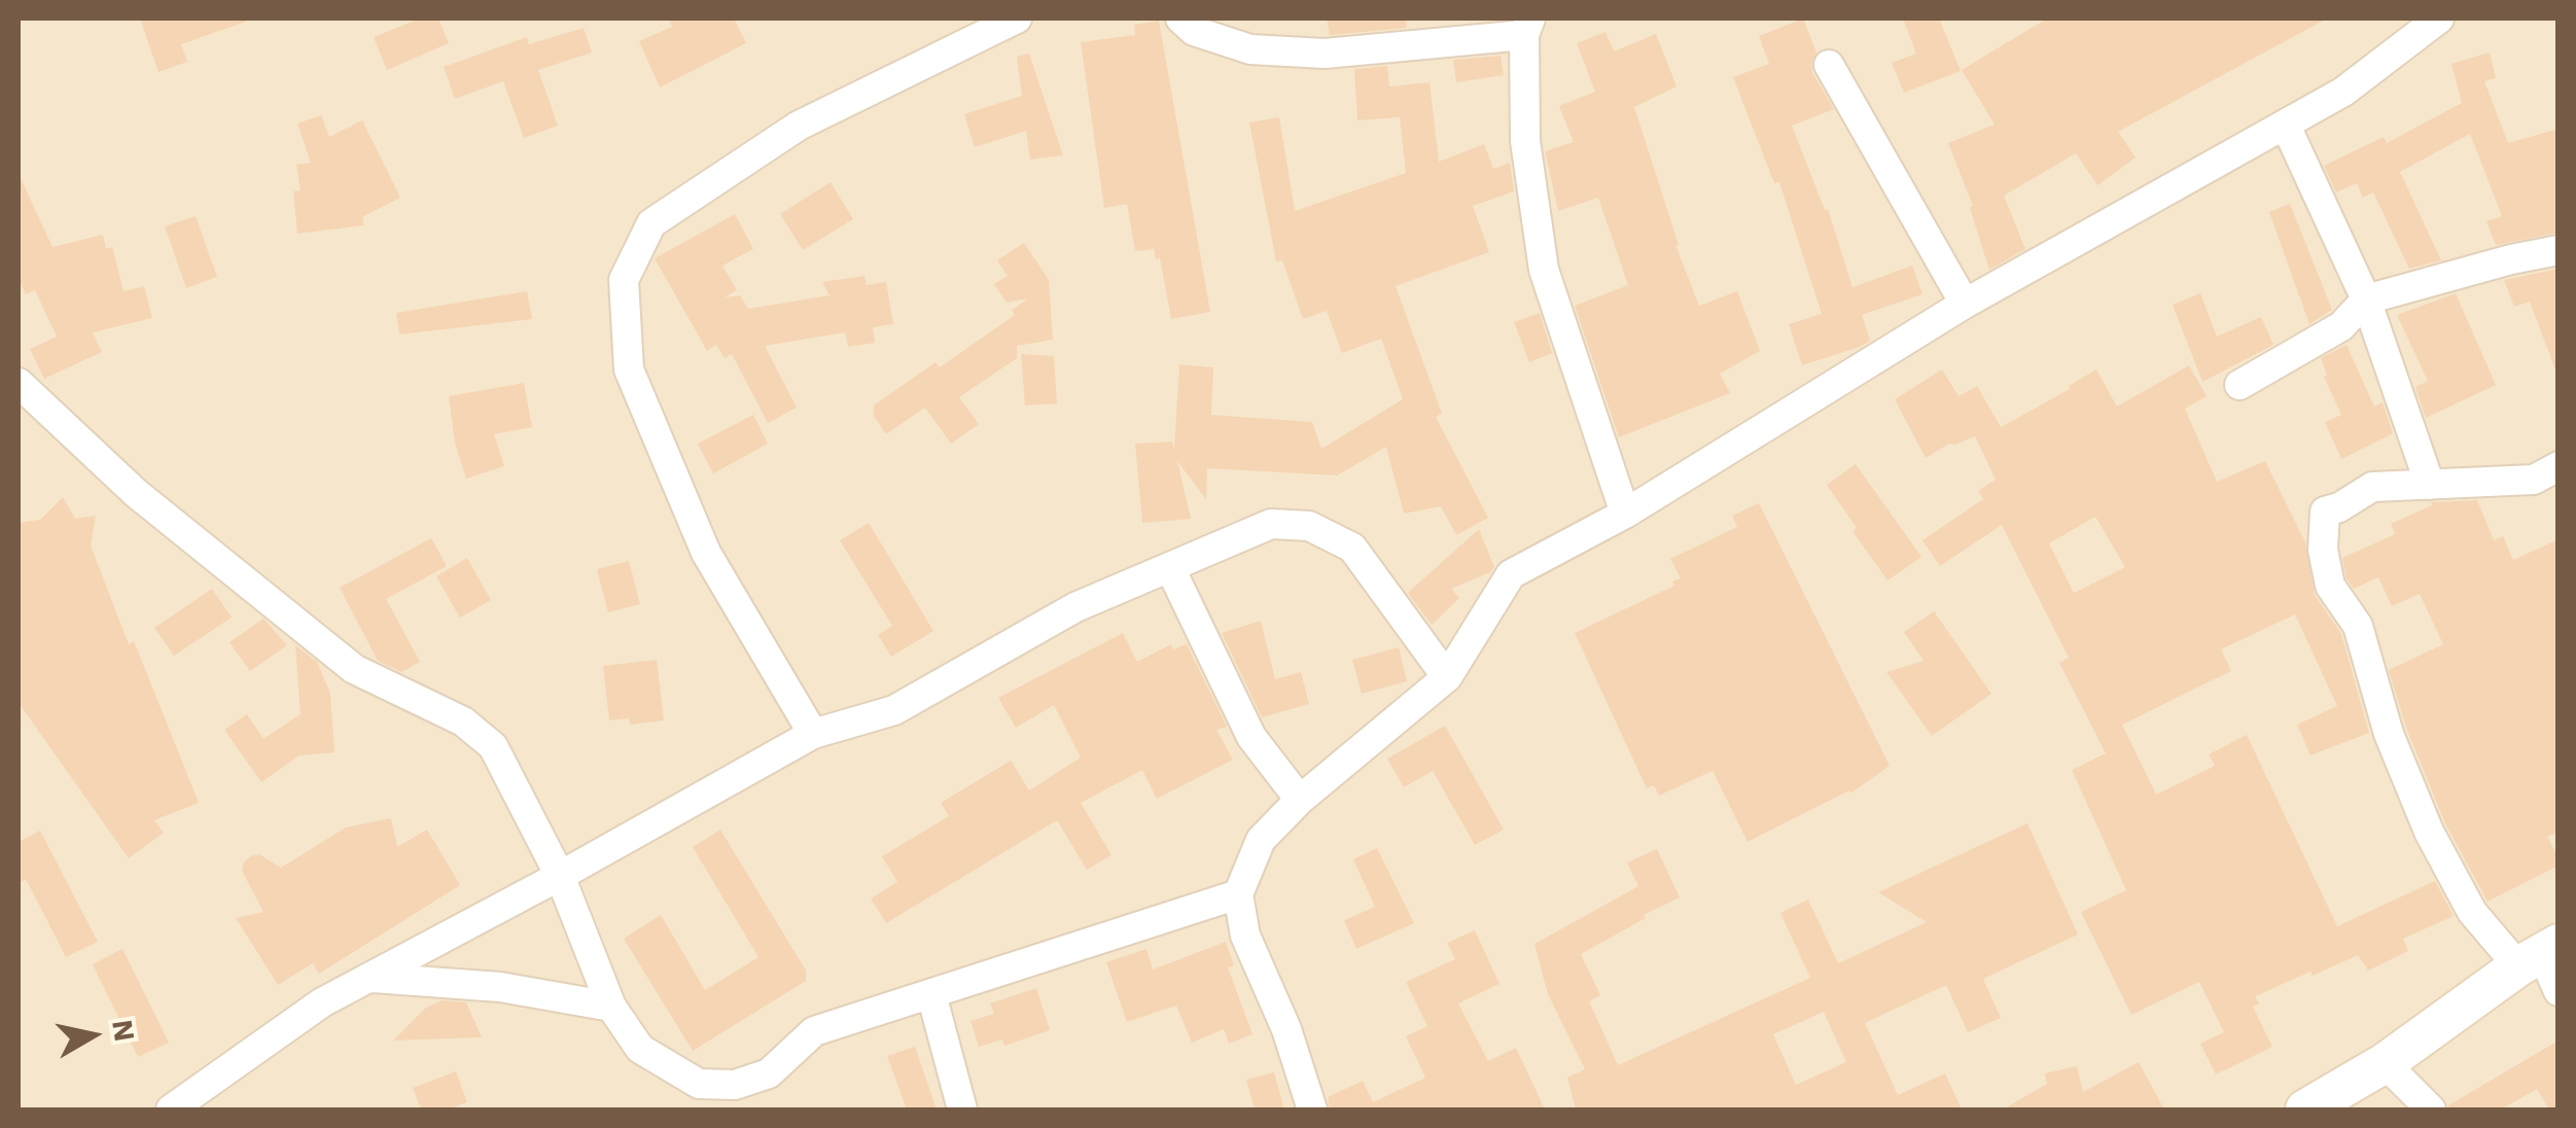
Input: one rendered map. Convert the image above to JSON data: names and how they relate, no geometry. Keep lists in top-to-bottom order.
{
  "north": "right"
}
